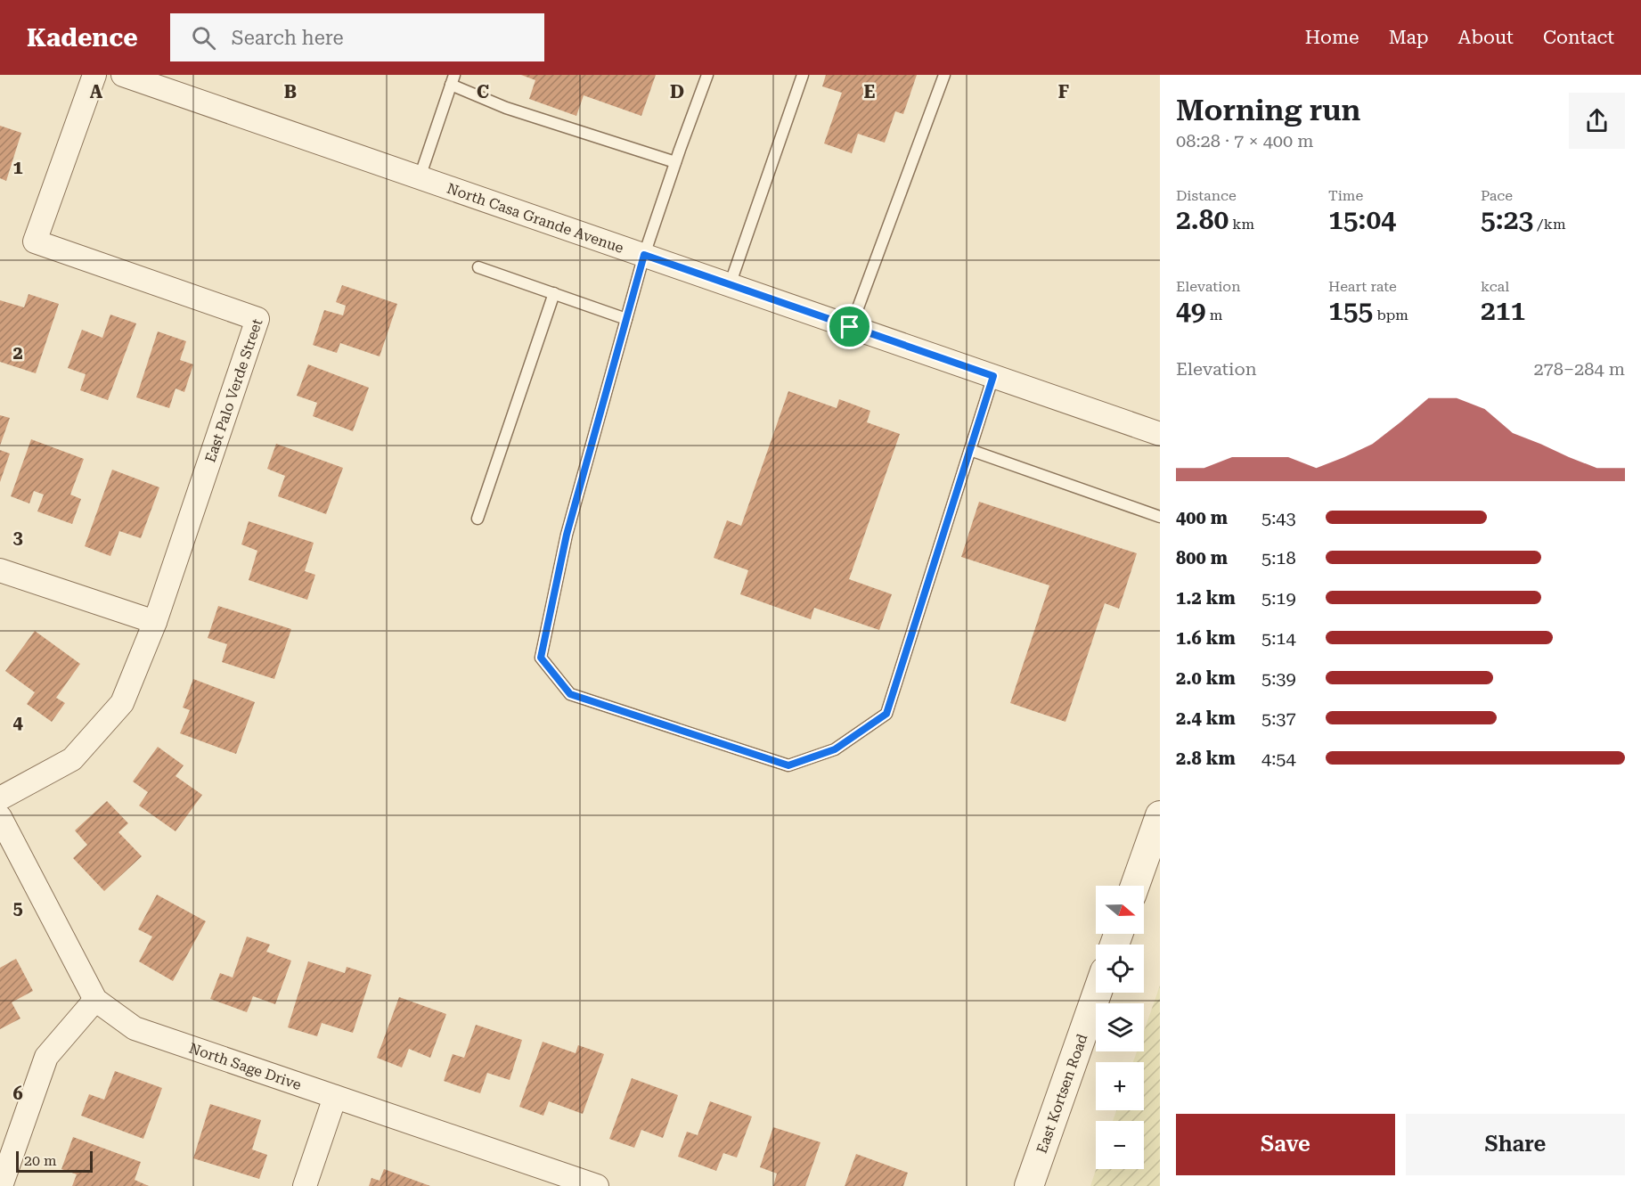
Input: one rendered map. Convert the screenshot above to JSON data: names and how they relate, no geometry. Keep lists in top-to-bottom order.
{
  "streets": {
    "street": [
      "North Casa Grande Avenue",
      "East Palo Verde Street",
      "North Sage Drive",
      "East Kortsen Road"
    ]
  },
  "scale_bar": "20 m",
  "north": "right",
  "page": {
    "header": "Kadence",
    "search": "Search here",
    "nav": [
      "Home",
      "Map",
      "About",
      "Contact"
    ],
    "heading": ["Morning run", "08:28 · 7 × 400 m"],
    "stats": [
      ["Distance", "2.80 km"],
      ["Time", "15:04"],
      ["Pace", "5:23 /km"],
      ["Elevation", "49 m"],
      ["Heart rate", "155 bpm"],
      ["kcal", "211"]
    ],
    "chart": ["Elevation", "278–284 m"],
    "list": [
      {
        "name": "400 m",
        "note": "5:43"
      },
      {
        "name": "800 m",
        "note": "5:18"
      },
      {
        "name": "1.2 km",
        "note": "5:19"
      },
      {
        "name": "1.6 km",
        "note": "5:14"
      },
      {
        "name": "2.0 km",
        "note": "5:39"
      },
      {
        "name": "2.4 km",
        "note": "5:37"
      },
      {
        "name": "2.8 km",
        "note": "4:54"
      }
    ],
    "map_buttons": ["+", "−"],
    "buttons": ["Save", "Share"],
    "scale": "20 m"
  },
  "grid": {
    "columns": [
      "A",
      "B",
      "C",
      "D",
      "E",
      "F"
    ],
    "rows": [
      "1",
      "2",
      "3",
      "4",
      "5",
      "6"
    ]
  }
}
